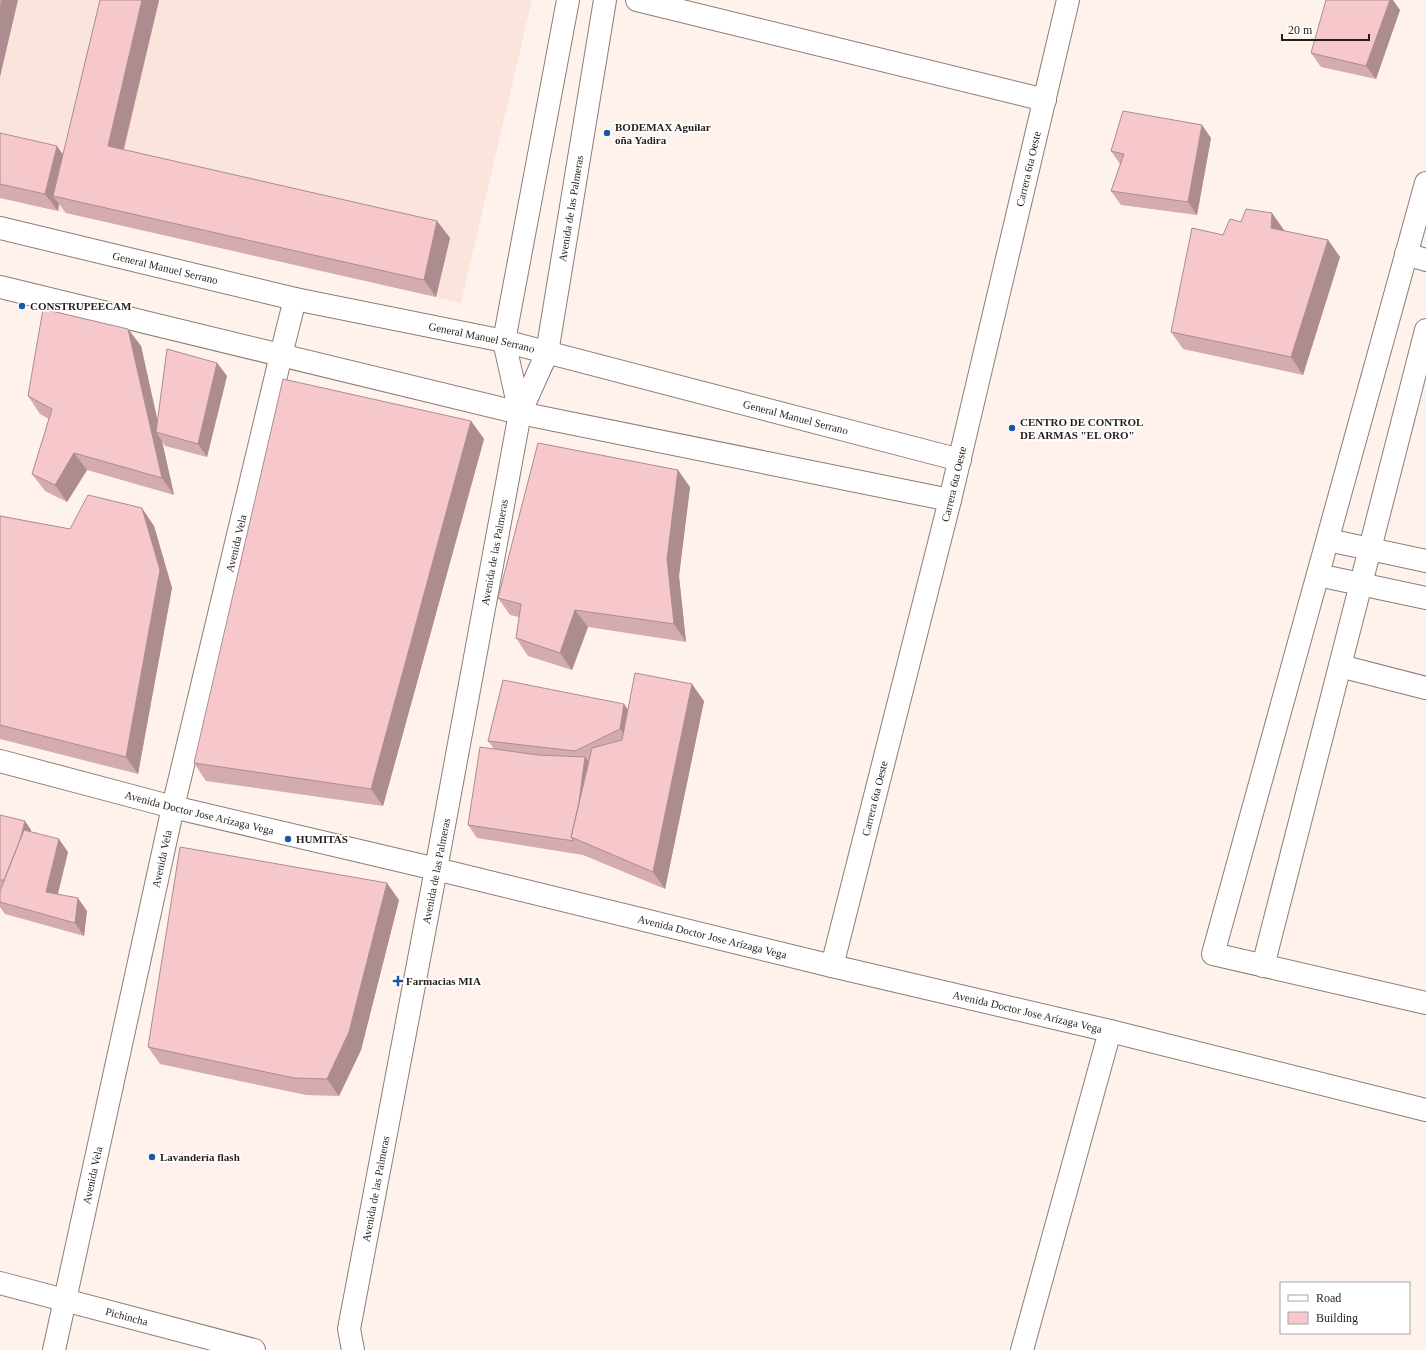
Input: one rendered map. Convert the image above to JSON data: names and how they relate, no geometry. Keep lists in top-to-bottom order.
{
  "streets": {
    "street": [
      "Carrera 6ta Oeste",
      "Avenida de las Palmeras",
      "General Manuel Serrano",
      "Avenida Vela",
      "Avenida Doctor Jose Arízaga Vega",
      "Pichincha"
    ]
  },
  "crossings": [
    ["Carrera 6ta Oeste", "General Manuel Serrano"],
    ["Carrera 6ta Oeste", "Avenida Doctor Jose Arízaga Vega"],
    ["Avenida de las Palmeras", "General Manuel Serrano"],
    ["Avenida de las Palmeras", "Avenida Doctor Jose Arízaga Vega"],
    ["General Manuel Serrano", "Avenida Vela"],
    ["Avenida Vela", "Avenida Doctor Jose Arízaga Vega"],
    ["Avenida Vela", "Pichincha"]
  ],
  "places": {
    "other": [
      "BODEMAX Aguilar oña Yadira",
      "CONSTRUPEECAM",
      "CENTRO DE CONTROL DE ARMAS \"EL ORO\"",
      "HUMITAS",
      "Lavandería flash"
    ],
    "health": ["Farmacias MIA"]
  },
  "legend": ["Road", "Building"],
  "scale_bar": "20 m"
}
